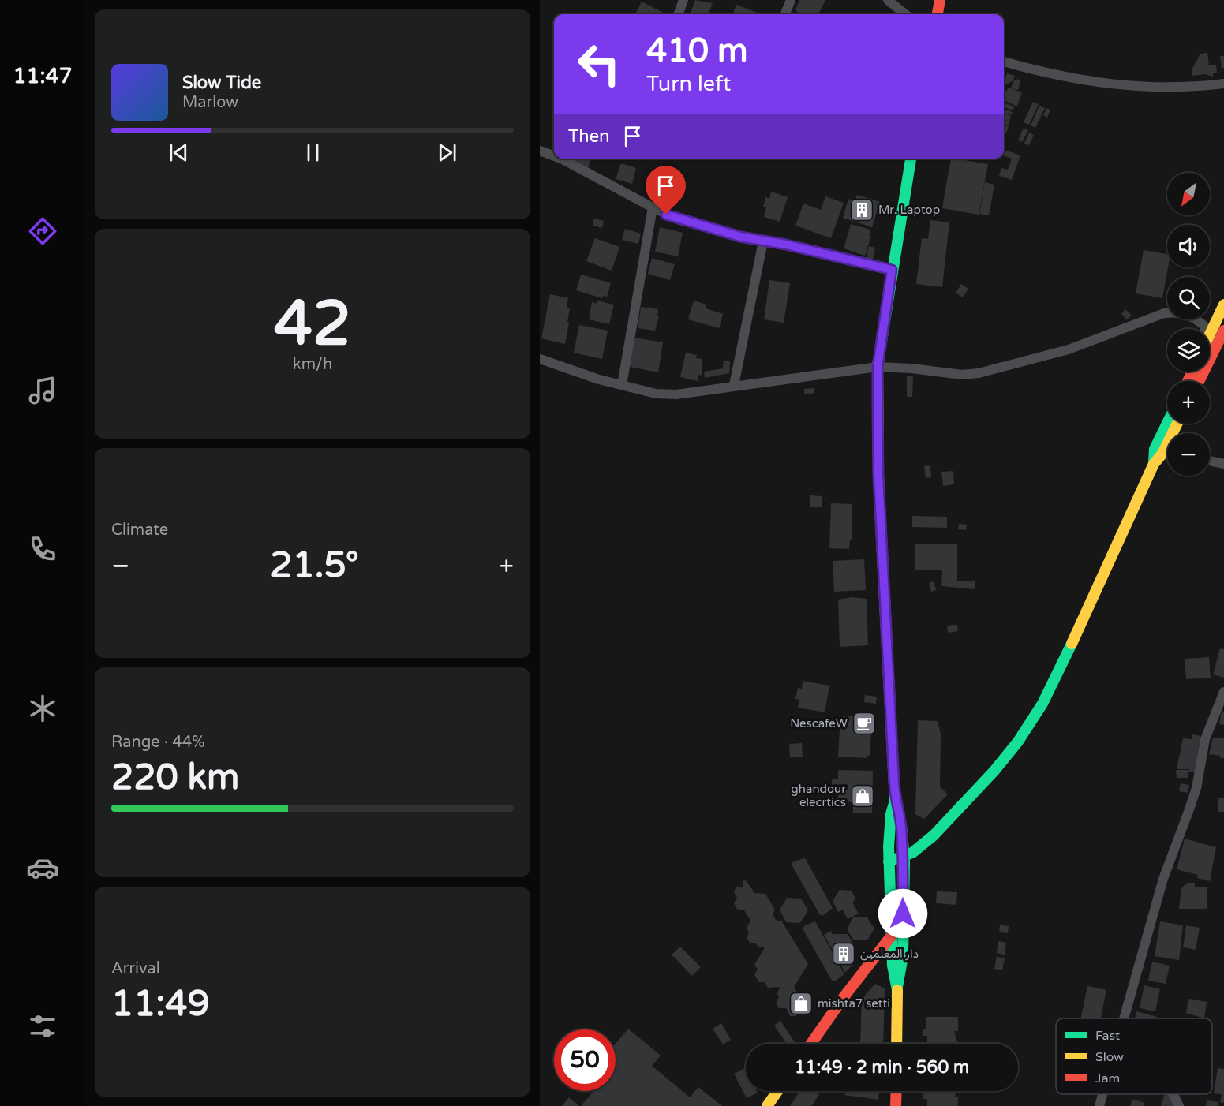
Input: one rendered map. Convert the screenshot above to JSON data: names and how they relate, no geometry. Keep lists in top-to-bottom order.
{
  "places": {
    "building": ["Mr. Laptop", "دار المعلمين"],
    "cafe": ["NescafeW"],
    "shop": ["ghandour elecrtics", "mishta7 setti"]
  },
  "legend": ["Fast", "Slow", "Jam"],
  "north": "bottom left",
  "page": {
    "tabs": "11:47",
    "turn": ["410 m", "Turn left"],
    "song": ["Slow Tide", "Marlow"],
    "then": "Then",
    "map_buttons": ["+", "−"],
    "tile": [
      ["42", "km/h"],
      "Climate",
      ["Range · 44%", "220 km"],
      ["Arrival", "11:49"]
    ],
    "heat": ["−", "21.5°", "+"],
    "limit": "50",
    "trip": "11:49 · 2 min · 560 m"
  }
}
